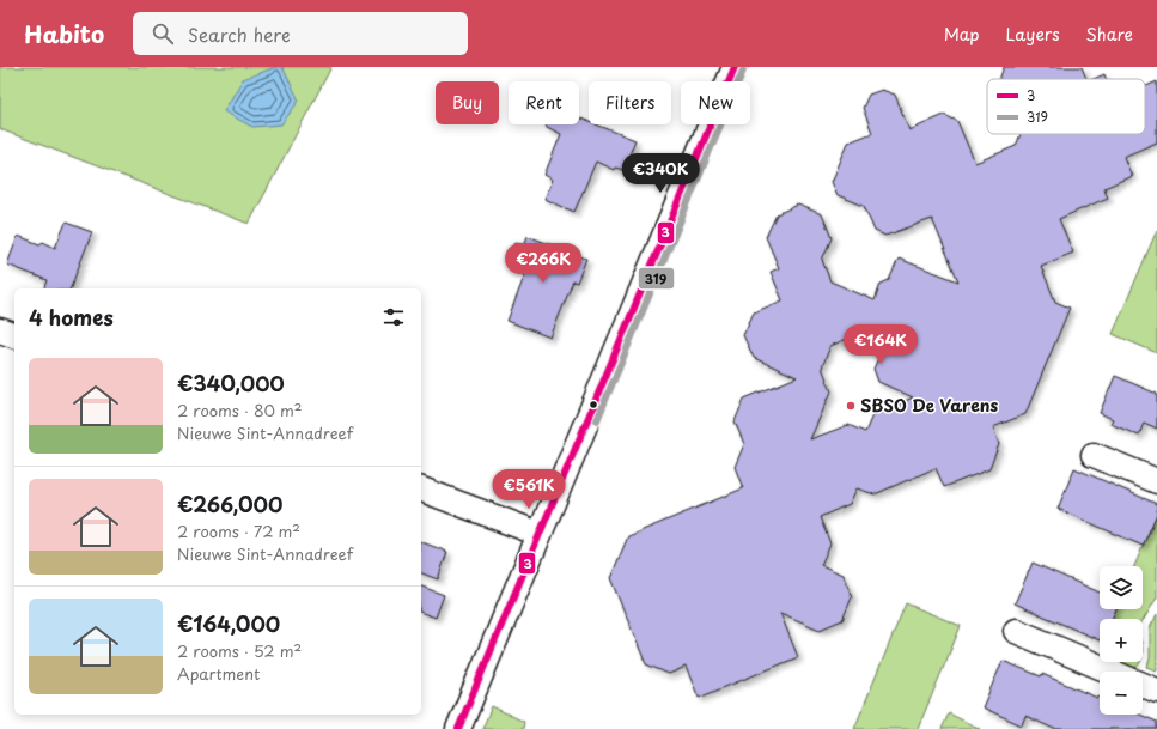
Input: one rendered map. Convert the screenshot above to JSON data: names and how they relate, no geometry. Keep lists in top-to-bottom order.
{
  "places": ["SBSO De Varens"],
  "lines": ["transit line 3", "transit line 319"],
  "legend": ["3", "319"],
  "page": {
    "header": "Habito",
    "search": "Search here",
    "nav": ["Map", "Layers", "Share"],
    "chip": [
      "Buy",
      "Rent",
      "Filters",
      "New"
    ],
    "price": [
      "€340K",
      "€266K",
      "€164K",
      "€561K"
    ],
    "heading": "4 homes",
    "list": [
      {
        "name": "€340,000",
        "note": "2 rooms · 80 m² · Nieuwe Sint-Annadreef"
      },
      {
        "name": "€266,000",
        "note": "2 rooms · 72 m² · Nieuwe Sint-Annadreef"
      },
      {
        "name": "€164,000",
        "note": "2 rooms · 52 m² · Apartment"
      }
    ],
    "map_buttons": ["+", "−"]
  }
}
